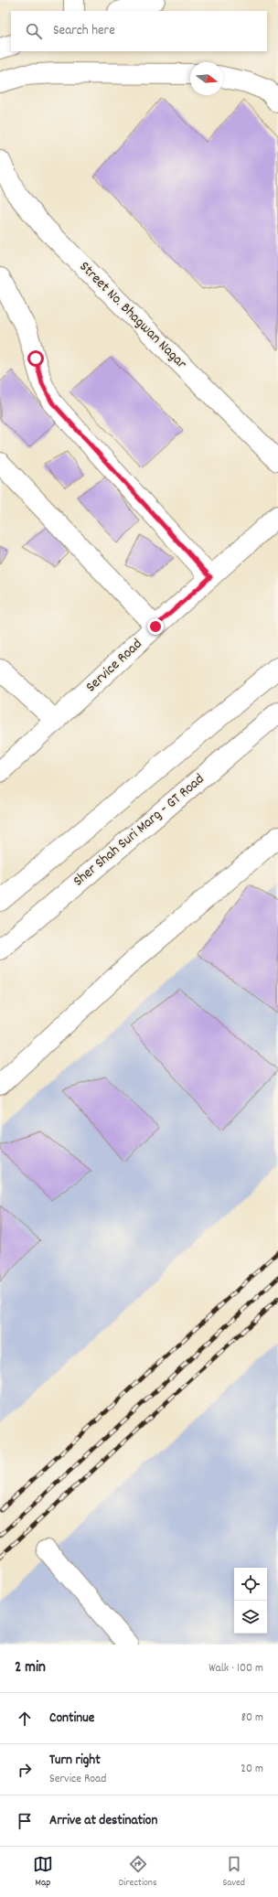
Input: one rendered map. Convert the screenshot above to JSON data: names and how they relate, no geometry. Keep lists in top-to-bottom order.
{
  "streets": {
    "street": ["Street No. Bhagwan Nagar", "Service Road", "Sher Shah Suri Marg - GT Road"]
  },
  "north": "right",
  "page": {
    "search": "Search here",
    "heading": ["2 min", "Walk · 100 m"],
    "list": [
      ["Continue", "80 m"],
      ["Turn right", "Service Road", "20 m"],
      "Arrive at destination"
    ],
    "nav": ["Map", "Directions", "Saved"]
  }
}
